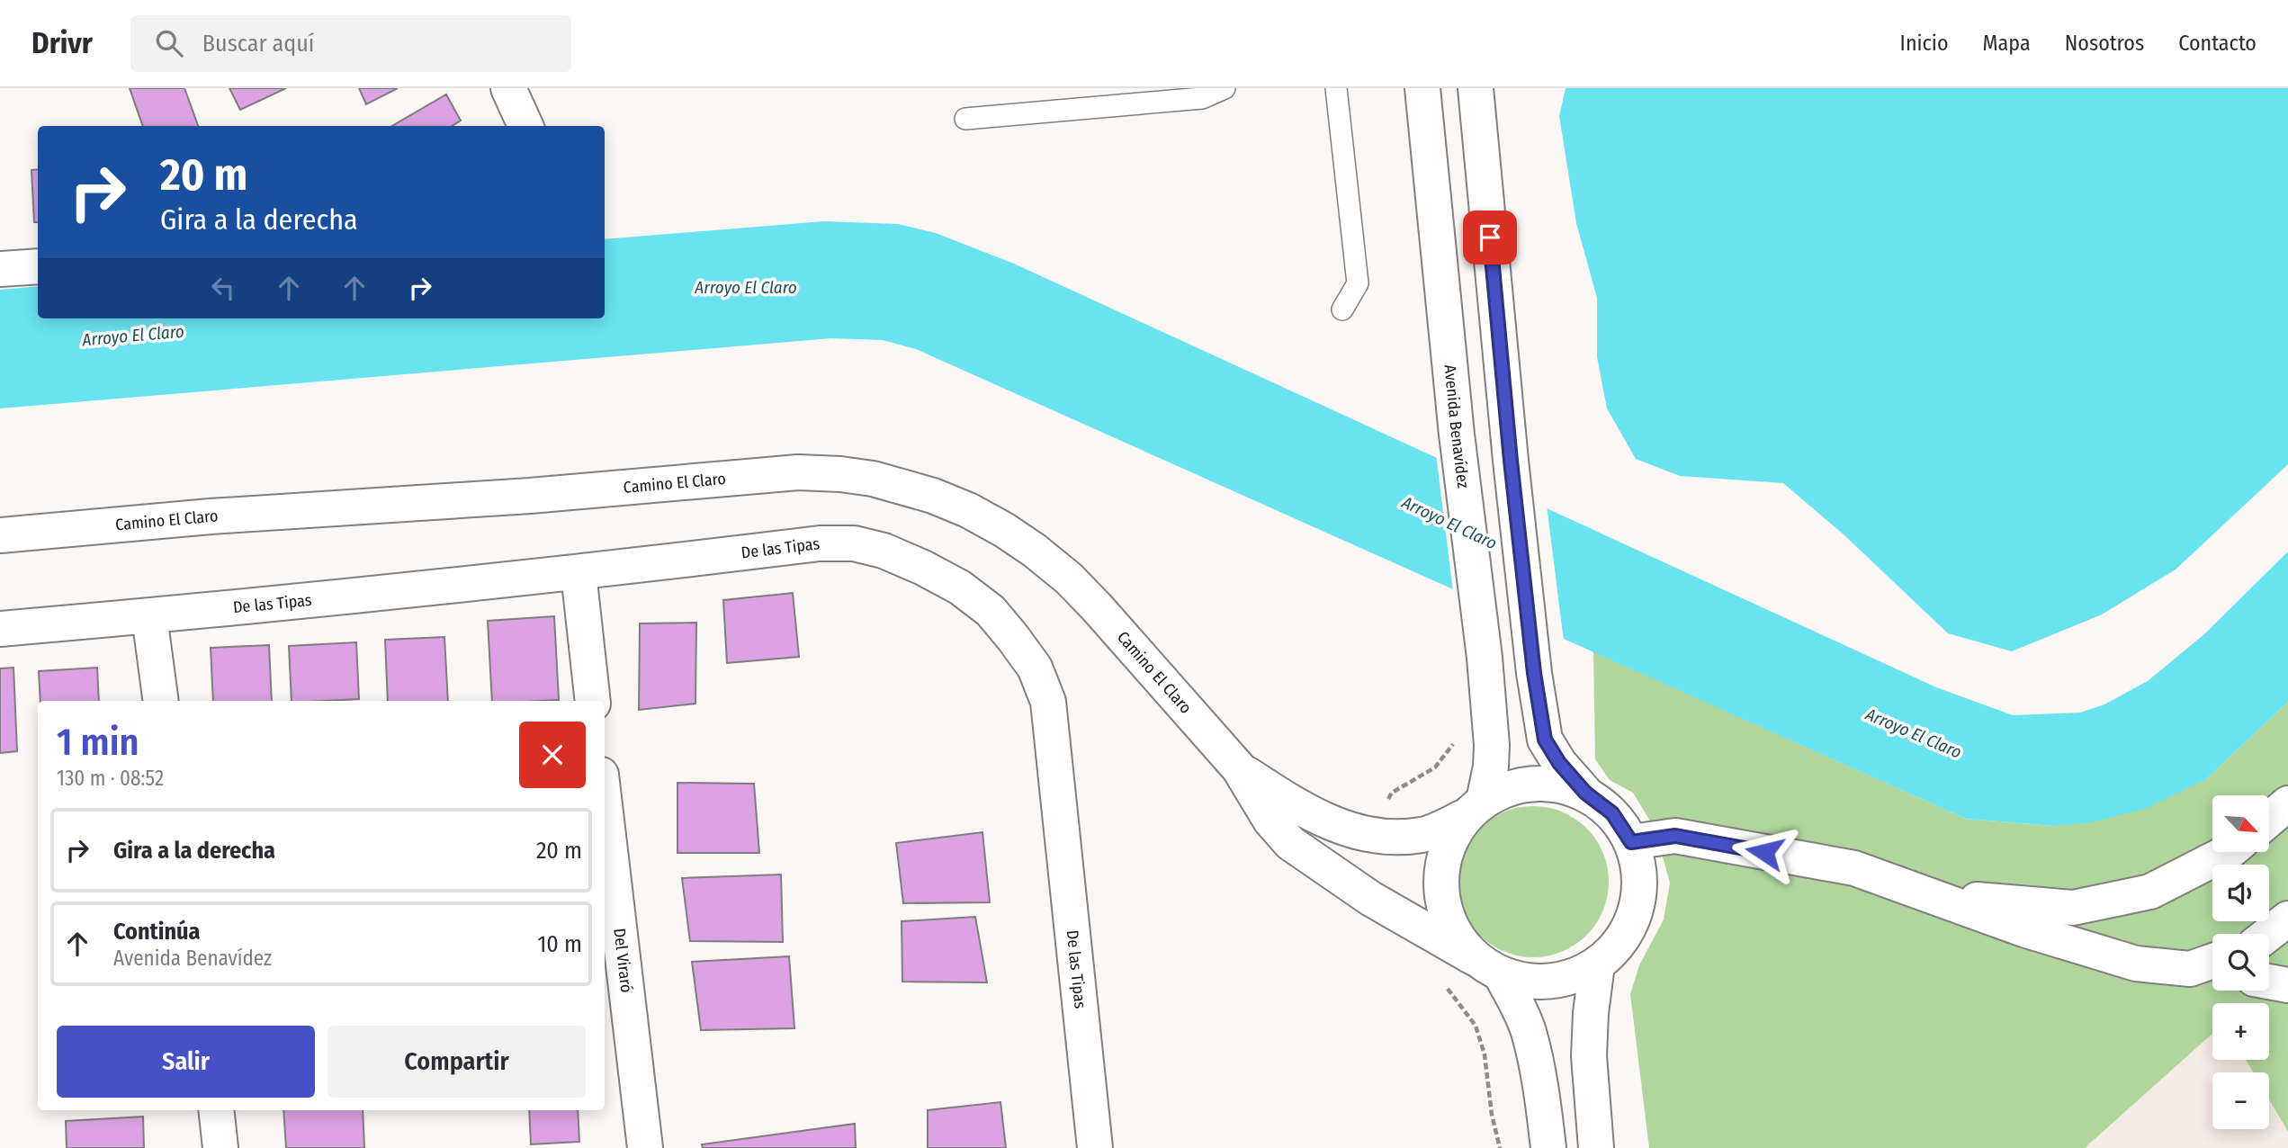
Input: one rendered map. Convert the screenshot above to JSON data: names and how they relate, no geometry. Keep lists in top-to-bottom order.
{
  "streets": {
    "street": [
      "Avenida Benavídez",
      "Camino El Claro",
      "De las Tipas",
      "Del Viraró"
    ]
  },
  "crossings": [
    ["Avenida Benavídez", "Camino El Claro"]
  ],
  "water": ["Arroyo El Claro"],
  "north": "bottom right",
  "page": {
    "header": "Drivr",
    "search": "Buscar aquí",
    "nav": [
      "Inicio",
      "Mapa",
      "Nosotros",
      "Contacto"
    ],
    "turn": ["20 m", "Gira a la derecha"],
    "heading": ["1 min", "130 m · 08:52"],
    "map_buttons": ["+", "−"],
    "list": [
      {
        "name": "Gira a la derecha",
        "value": "20 m"
      },
      {
        "name": "Continúa",
        "note": "Avenida Benavídez",
        "value": "10 m"
      }
    ],
    "buttons": ["Salir", "Compartir"]
  }
}
